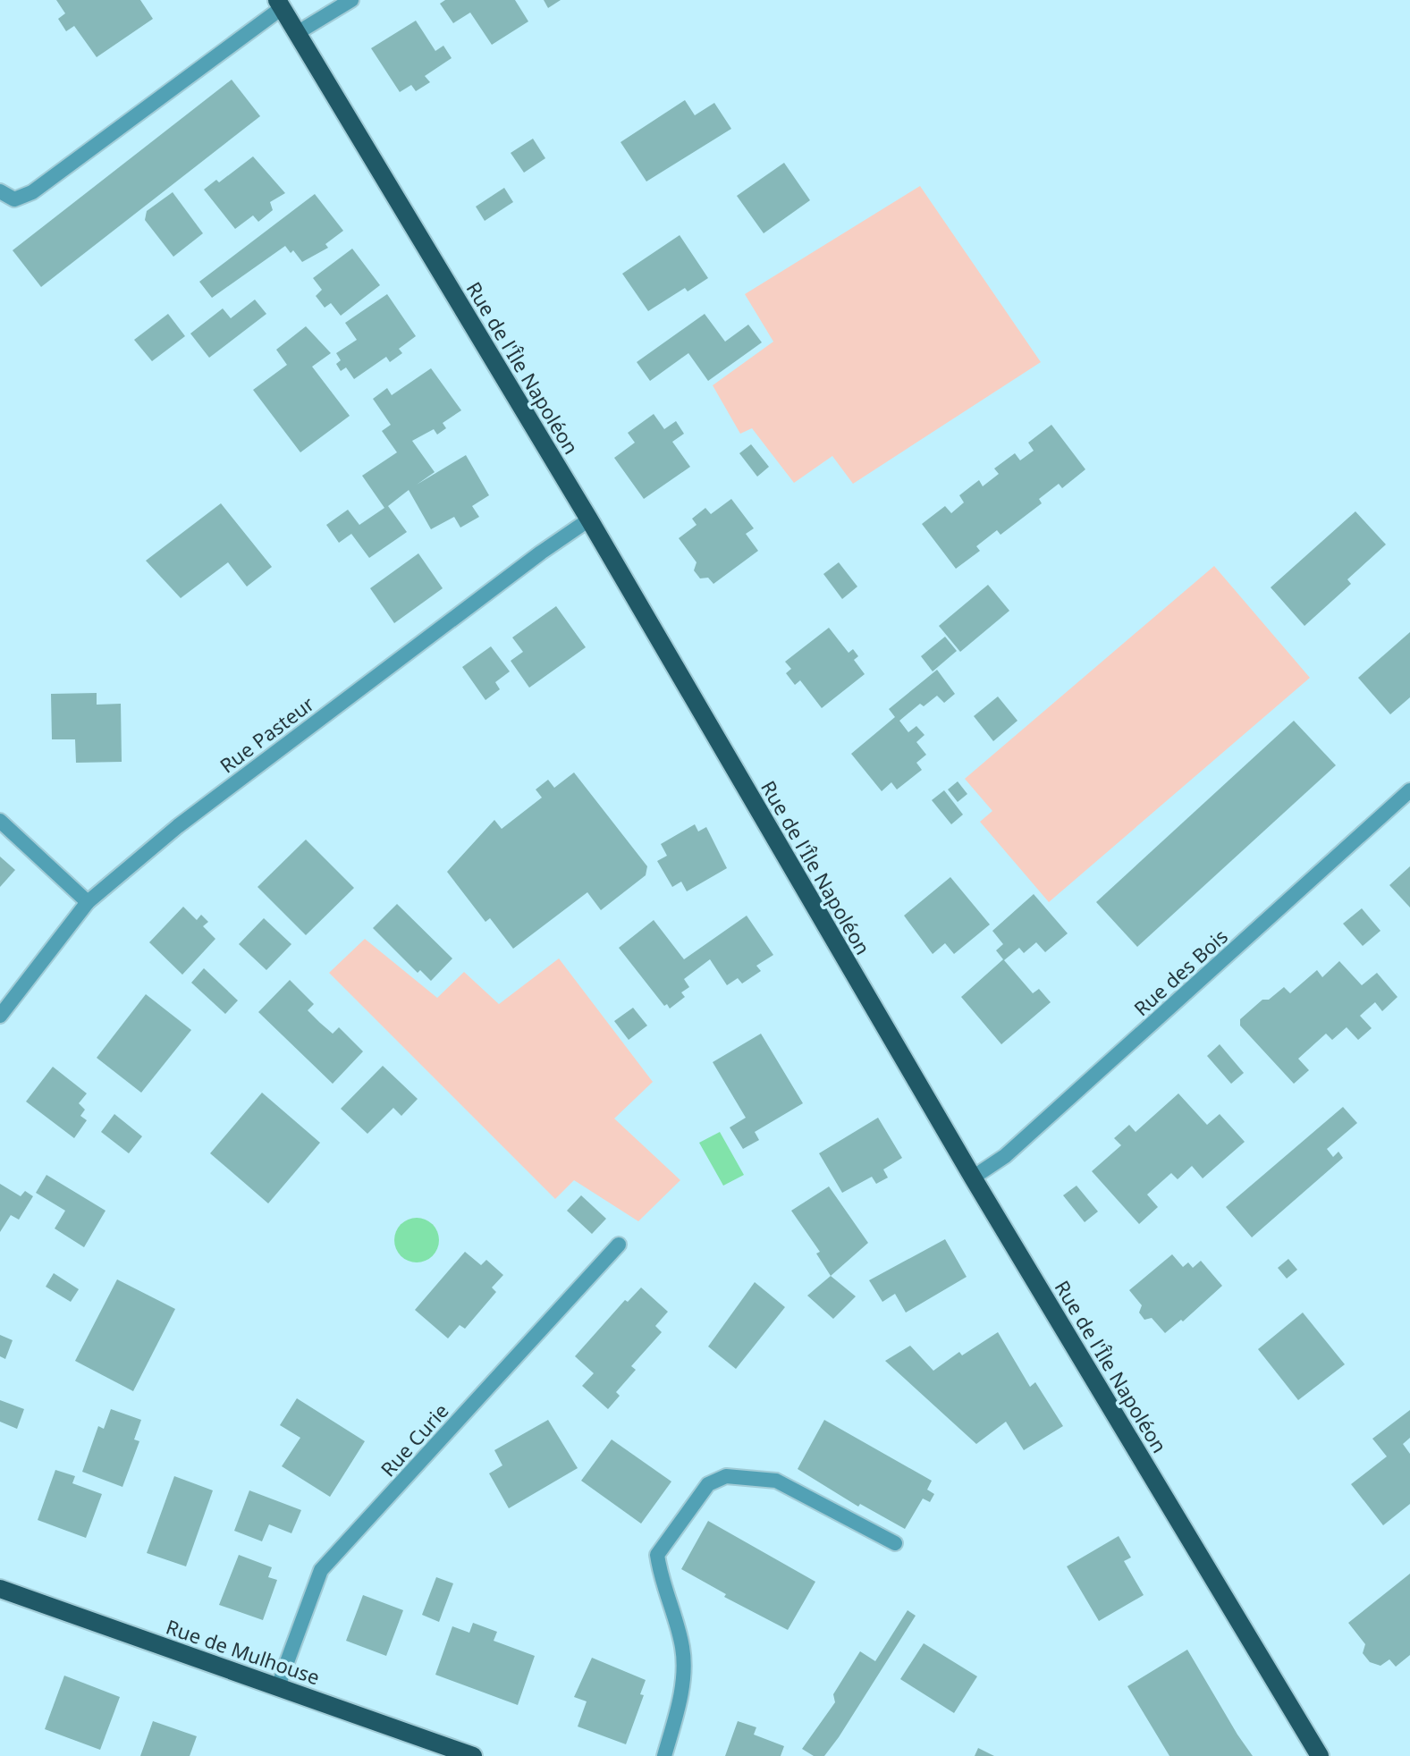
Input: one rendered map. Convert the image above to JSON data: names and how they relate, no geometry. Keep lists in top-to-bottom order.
{
  "streets": {
    "main road": ["Rue de l'Île Napoléon", "Rue de Mulhouse"],
    "street": ["Rue Pasteur", "Rue des Bois", "Rue Curie"]
  },
  "crossings": [
    ["Rue de l'Île Napoléon", "Rue Pasteur"],
    ["Rue de l'Île Napoléon", "Rue des Bois"],
    ["Rue Curie", "Rue de Mulhouse"]
  ]
}
